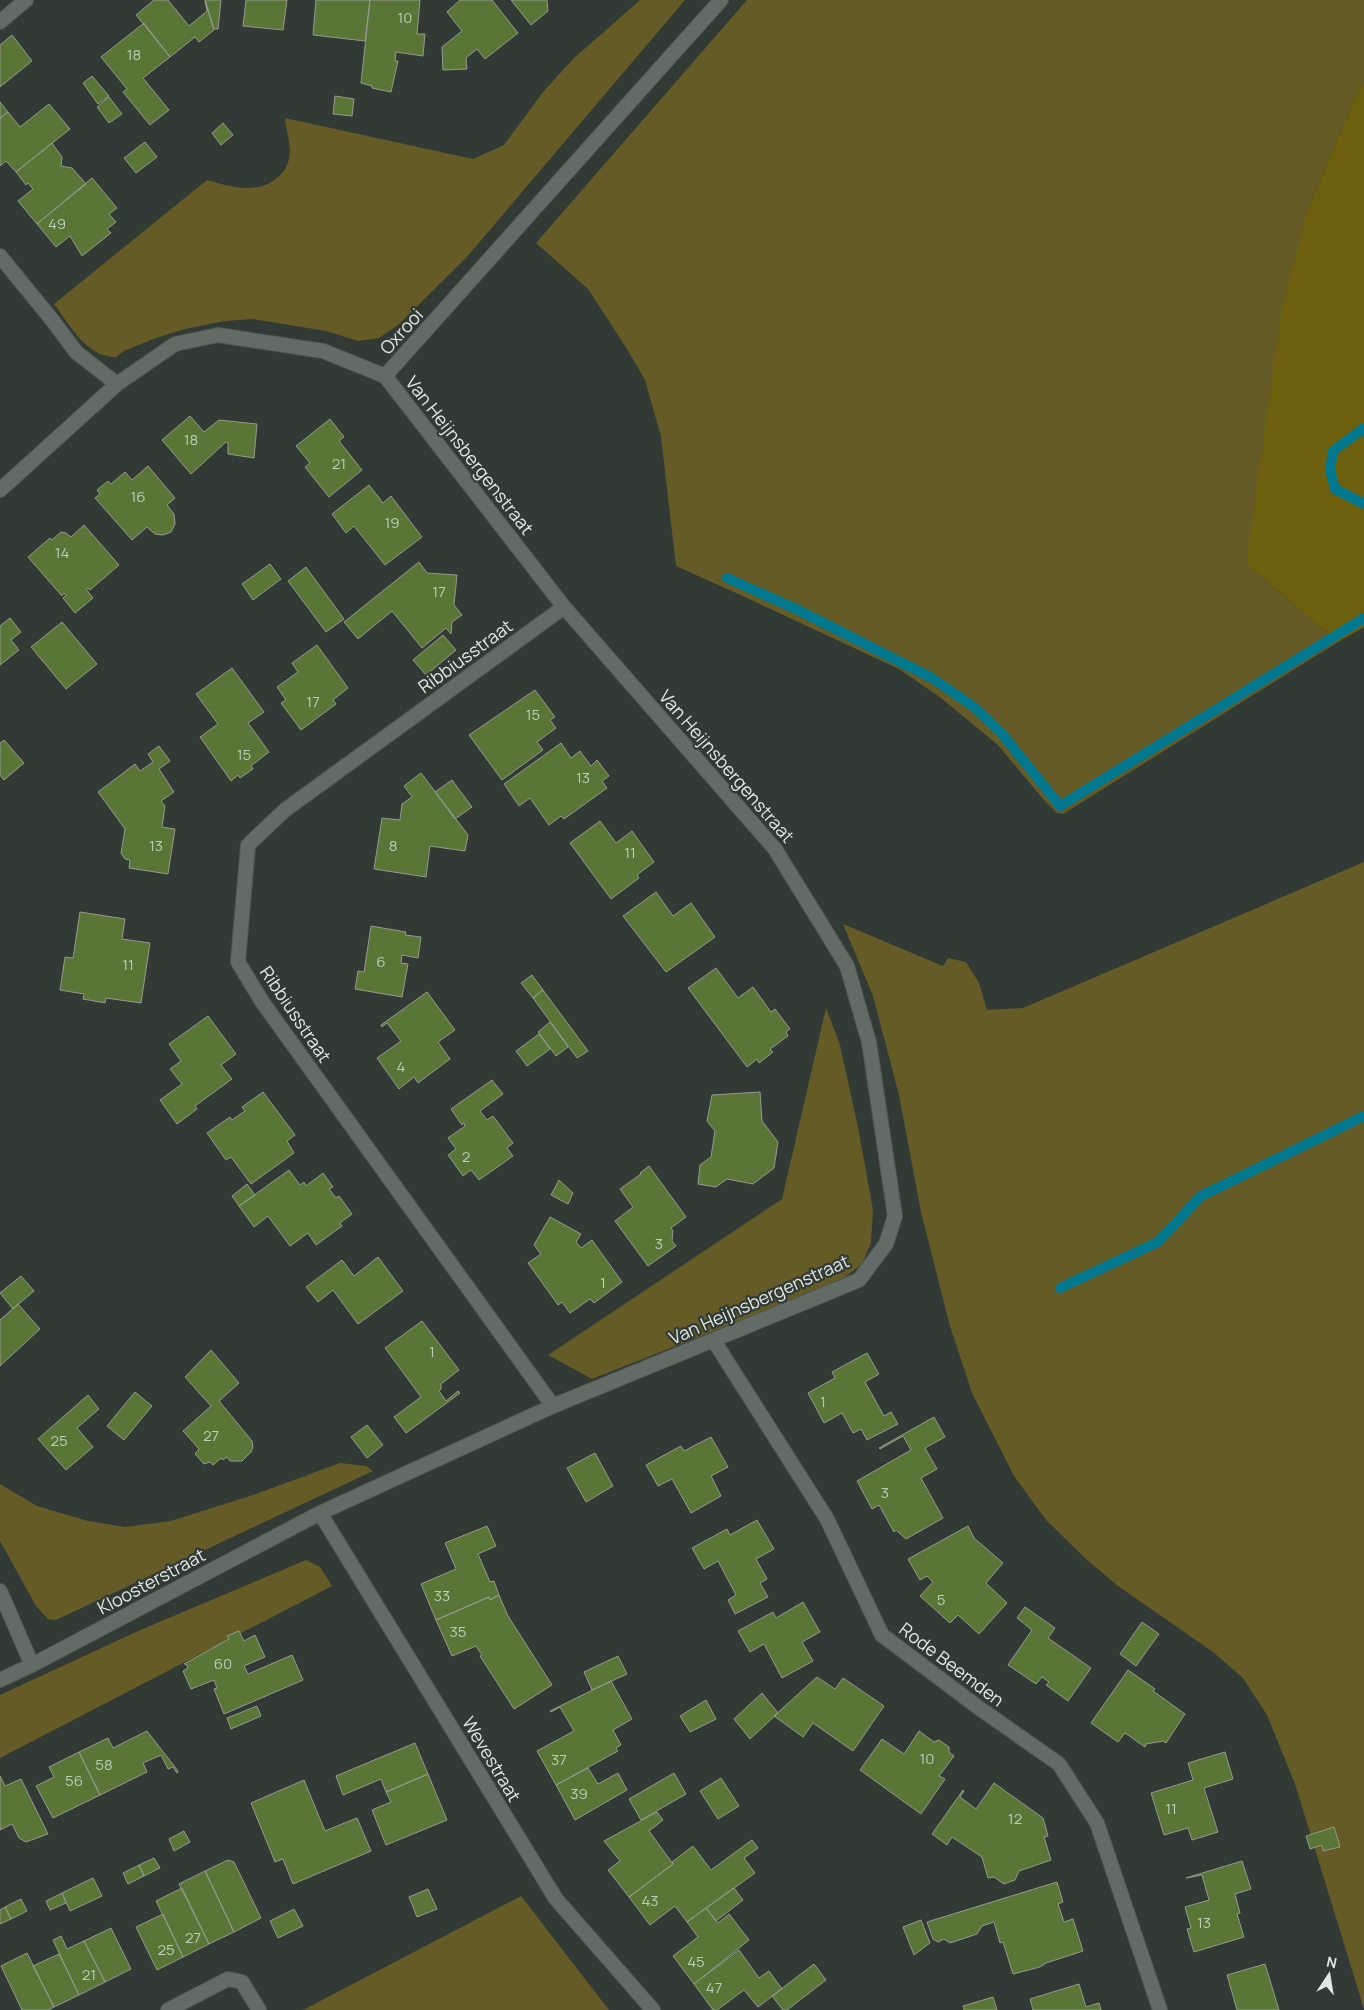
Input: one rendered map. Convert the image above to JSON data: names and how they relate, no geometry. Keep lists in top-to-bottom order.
{
  "streets": {
    "street": [
      "Oxrooi",
      "Van Heijnsbergenstraat",
      "Ribbiusstraat",
      "Kloosterstraat",
      "Rode Beemden",
      "Wevestraat"
    ]
  },
  "crossings": [
    ["Oxrooi", "Van Heijnsbergenstraat"],
    ["Van Heijnsbergenstraat", "Ribbiusstraat"],
    ["Van Heijnsbergenstraat", "Kloosterstraat"],
    ["Van Heijnsbergenstraat", "Rode Beemden"],
    ["Van Heijnsbergenstraat", "Wevestraat"],
    ["Kloosterstraat", "Wevestraat"]
  ],
  "house_numbers": [
    "10",
    "18",
    "49",
    "18",
    "21",
    "16",
    "19",
    "14",
    "17",
    "17",
    "15",
    "15",
    "13",
    "13",
    "8",
    "11",
    "6",
    "11",
    "4",
    "2",
    "3",
    "1",
    "1",
    "1",
    "27",
    "25",
    "3",
    "33",
    "5",
    "35",
    "60",
    "10",
    "37",
    "58",
    "56",
    "39",
    "11",
    "12",
    "43",
    "13",
    "27",
    "25",
    "45",
    "21",
    "47"
  ],
  "north": "top"
}
